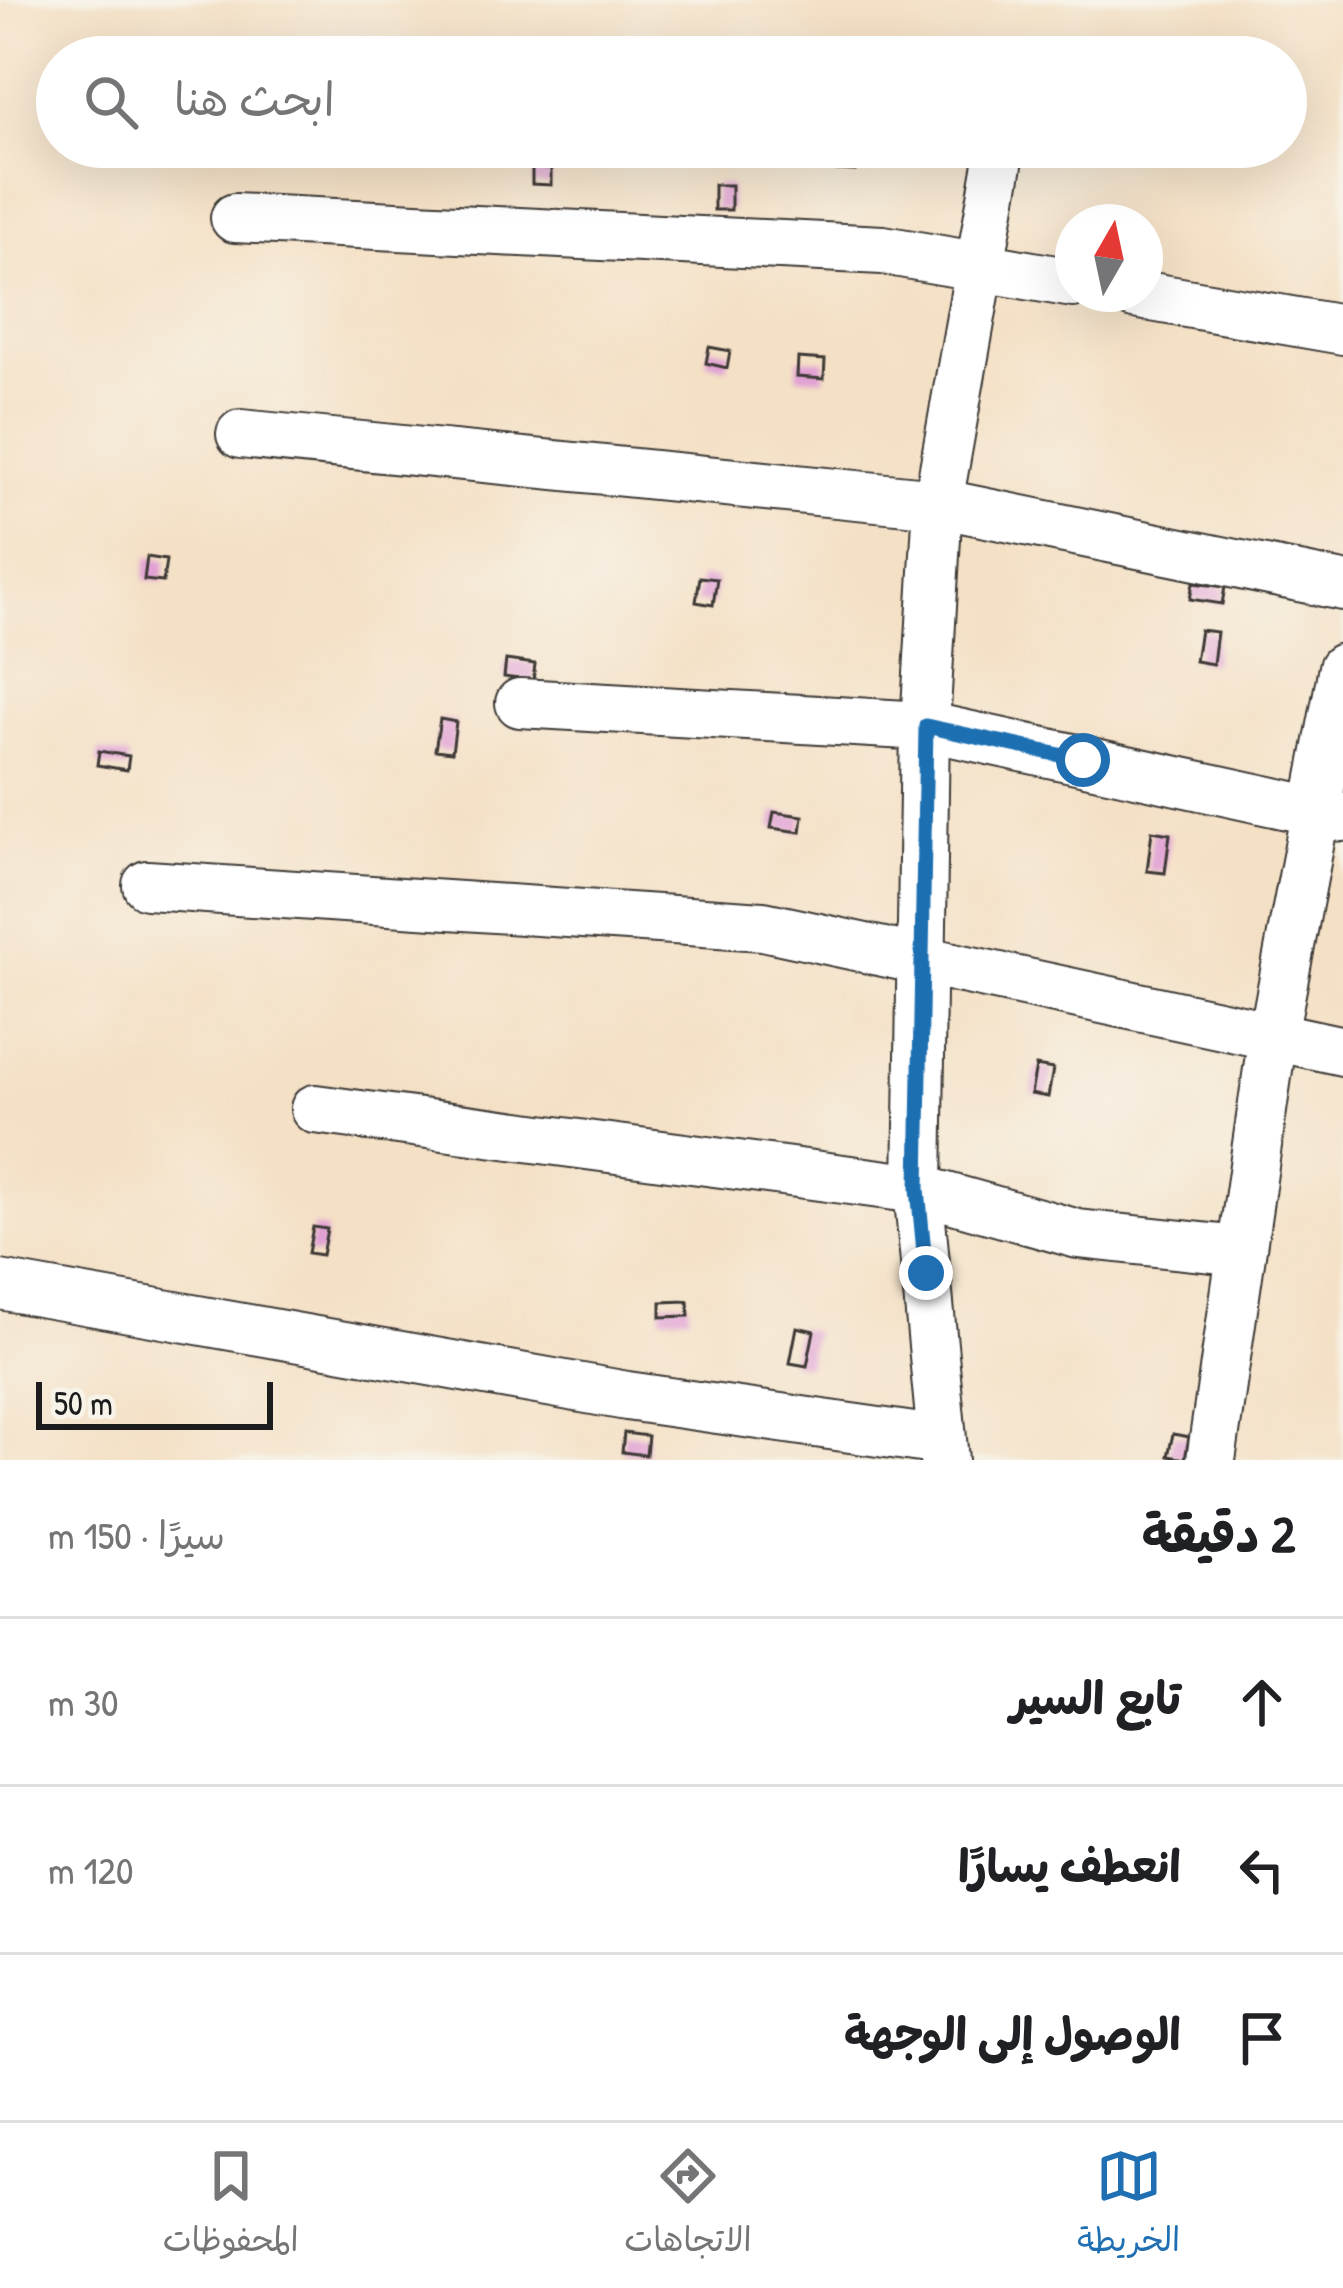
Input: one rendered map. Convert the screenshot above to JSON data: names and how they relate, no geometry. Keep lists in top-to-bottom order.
{
  "scale_bar": "50 m",
  "north": "top",
  "page": {
    "search": "ابحث هنا",
    "scale": "50 m",
    "heading": ["2 دقيقة", "سيرًا · 150 m"],
    "list": [
      ["تابع السير", "30 m"],
      ["انعطف يسارًا", "120 m"],
      "الوصول إلى الوجهة"
    ],
    "nav": ["الخريطة", "الاتجاهات", "المحفوظات"]
  }
}
